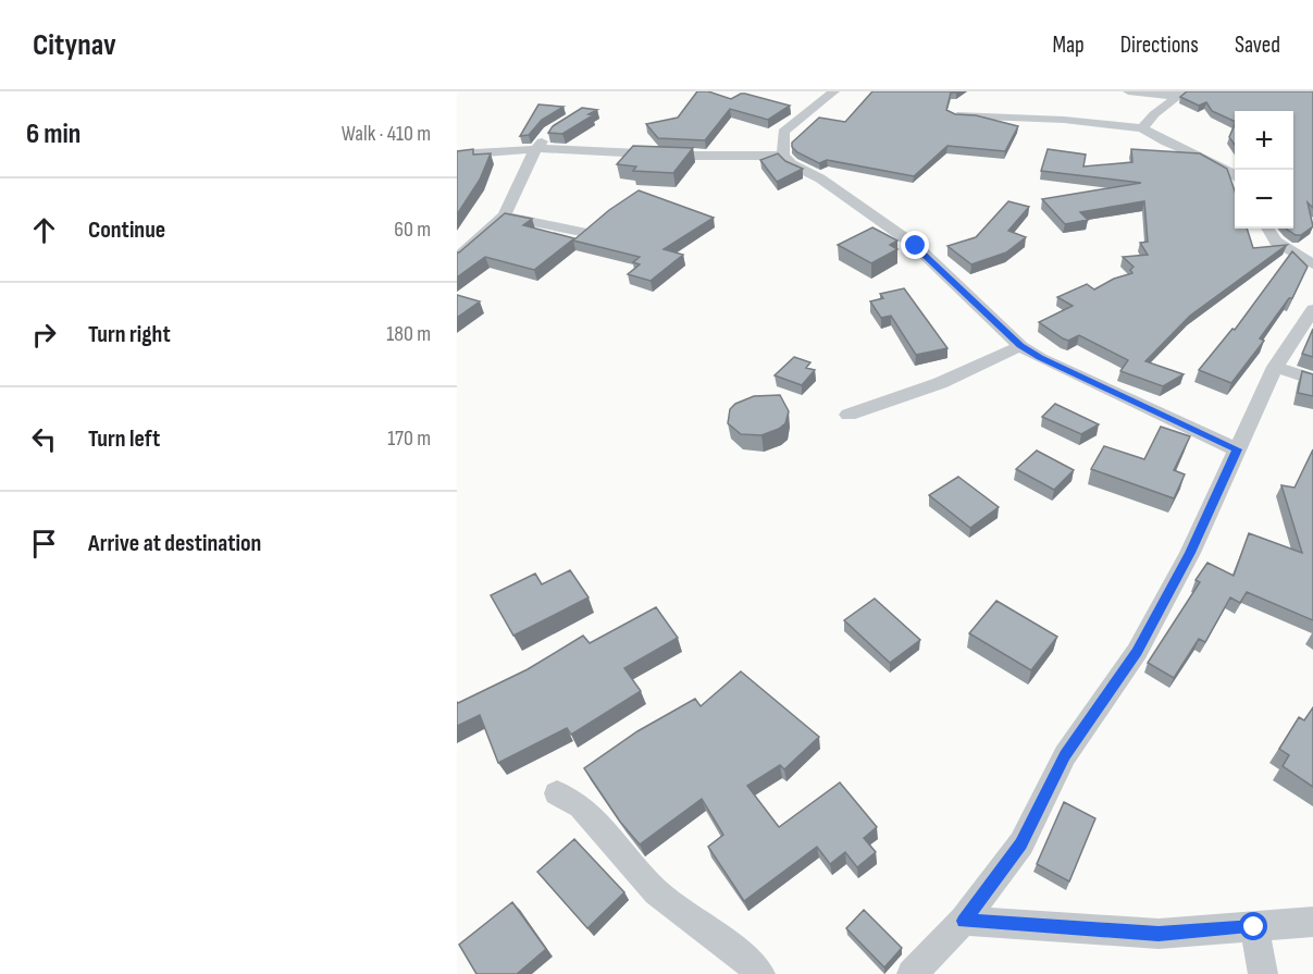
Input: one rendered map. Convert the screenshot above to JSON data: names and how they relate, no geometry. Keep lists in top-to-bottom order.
{
  "page": {
    "header": "Citynav",
    "nav": ["Map", "Directions", "Saved"],
    "heading": ["6 min", "Walk · 410 m"],
    "map_buttons": ["+", "−"],
    "list": [
      ["Continue", "60 m"],
      ["Turn right", "180 m"],
      ["Turn left", "170 m"],
      "Arrive at destination"
    ]
  }
}
